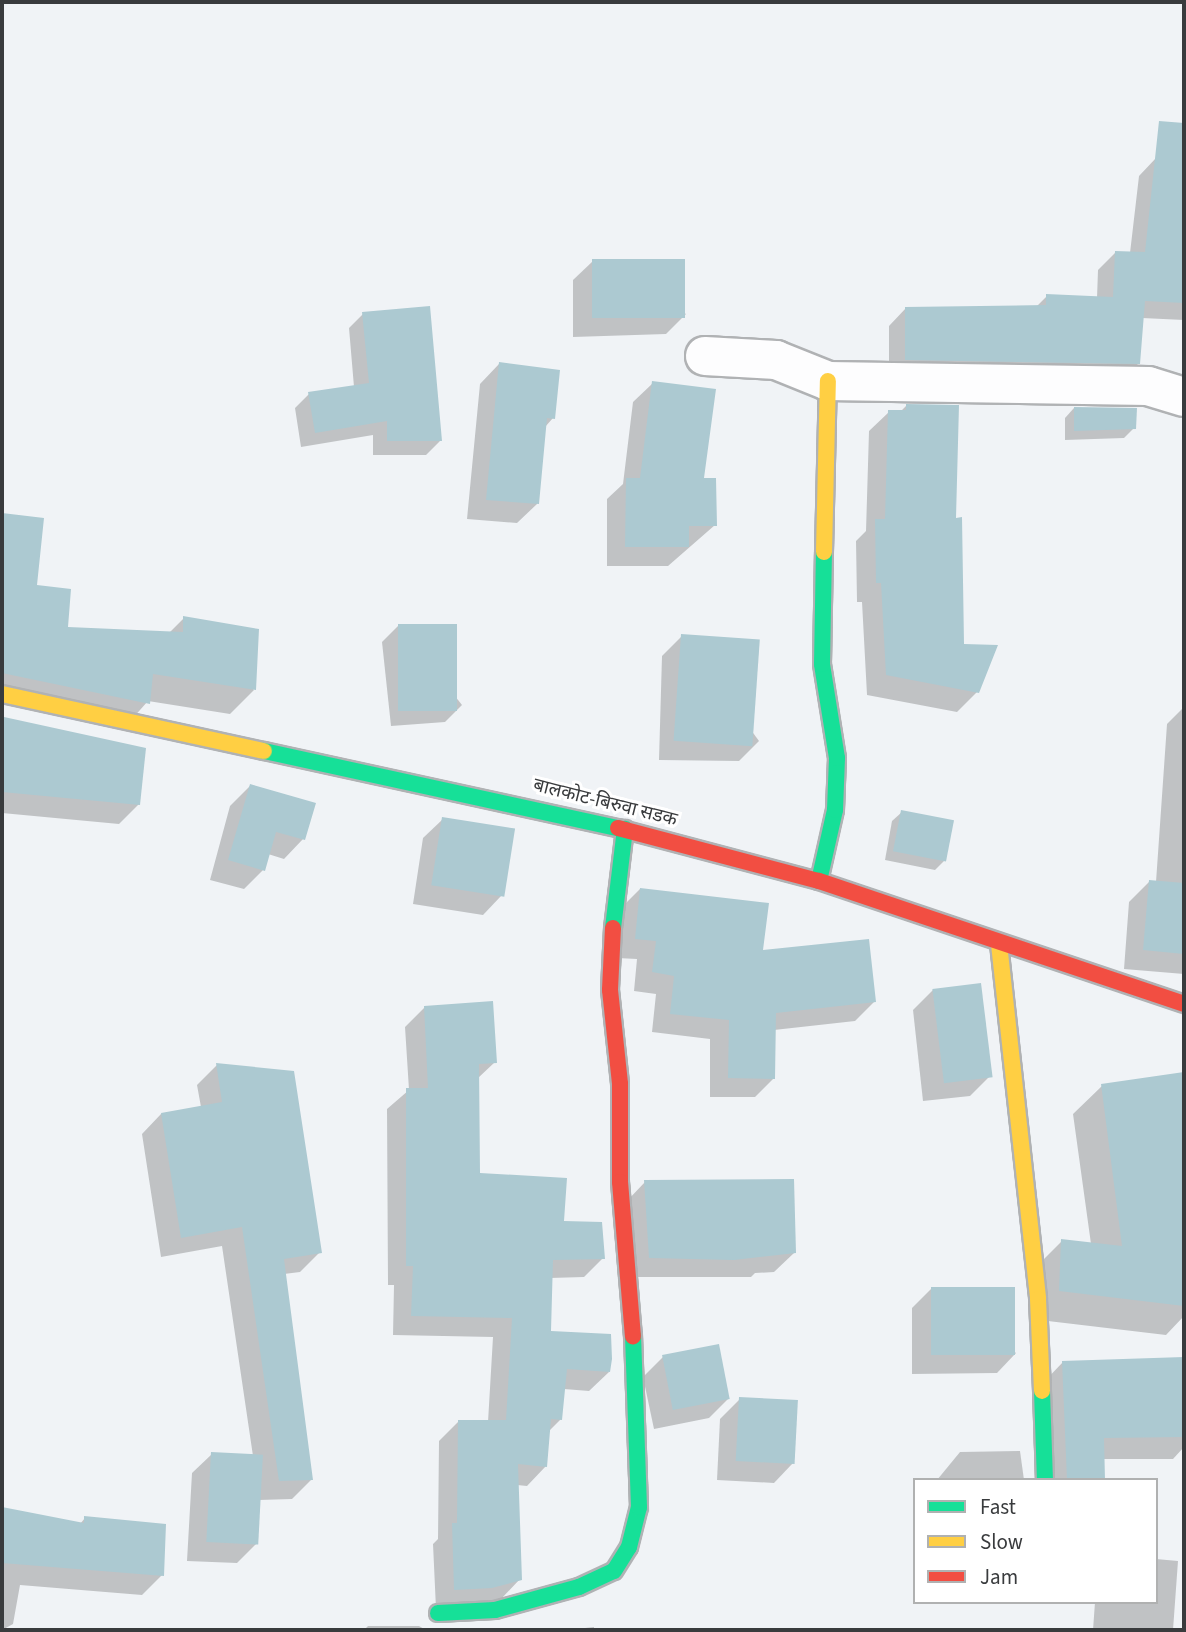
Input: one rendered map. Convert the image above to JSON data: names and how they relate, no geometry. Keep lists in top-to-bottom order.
{
  "streets": {
    "street": ["बालकोट-बिरुवा सडक"]
  },
  "legend": ["Fast", "Slow", "Jam"]
}
